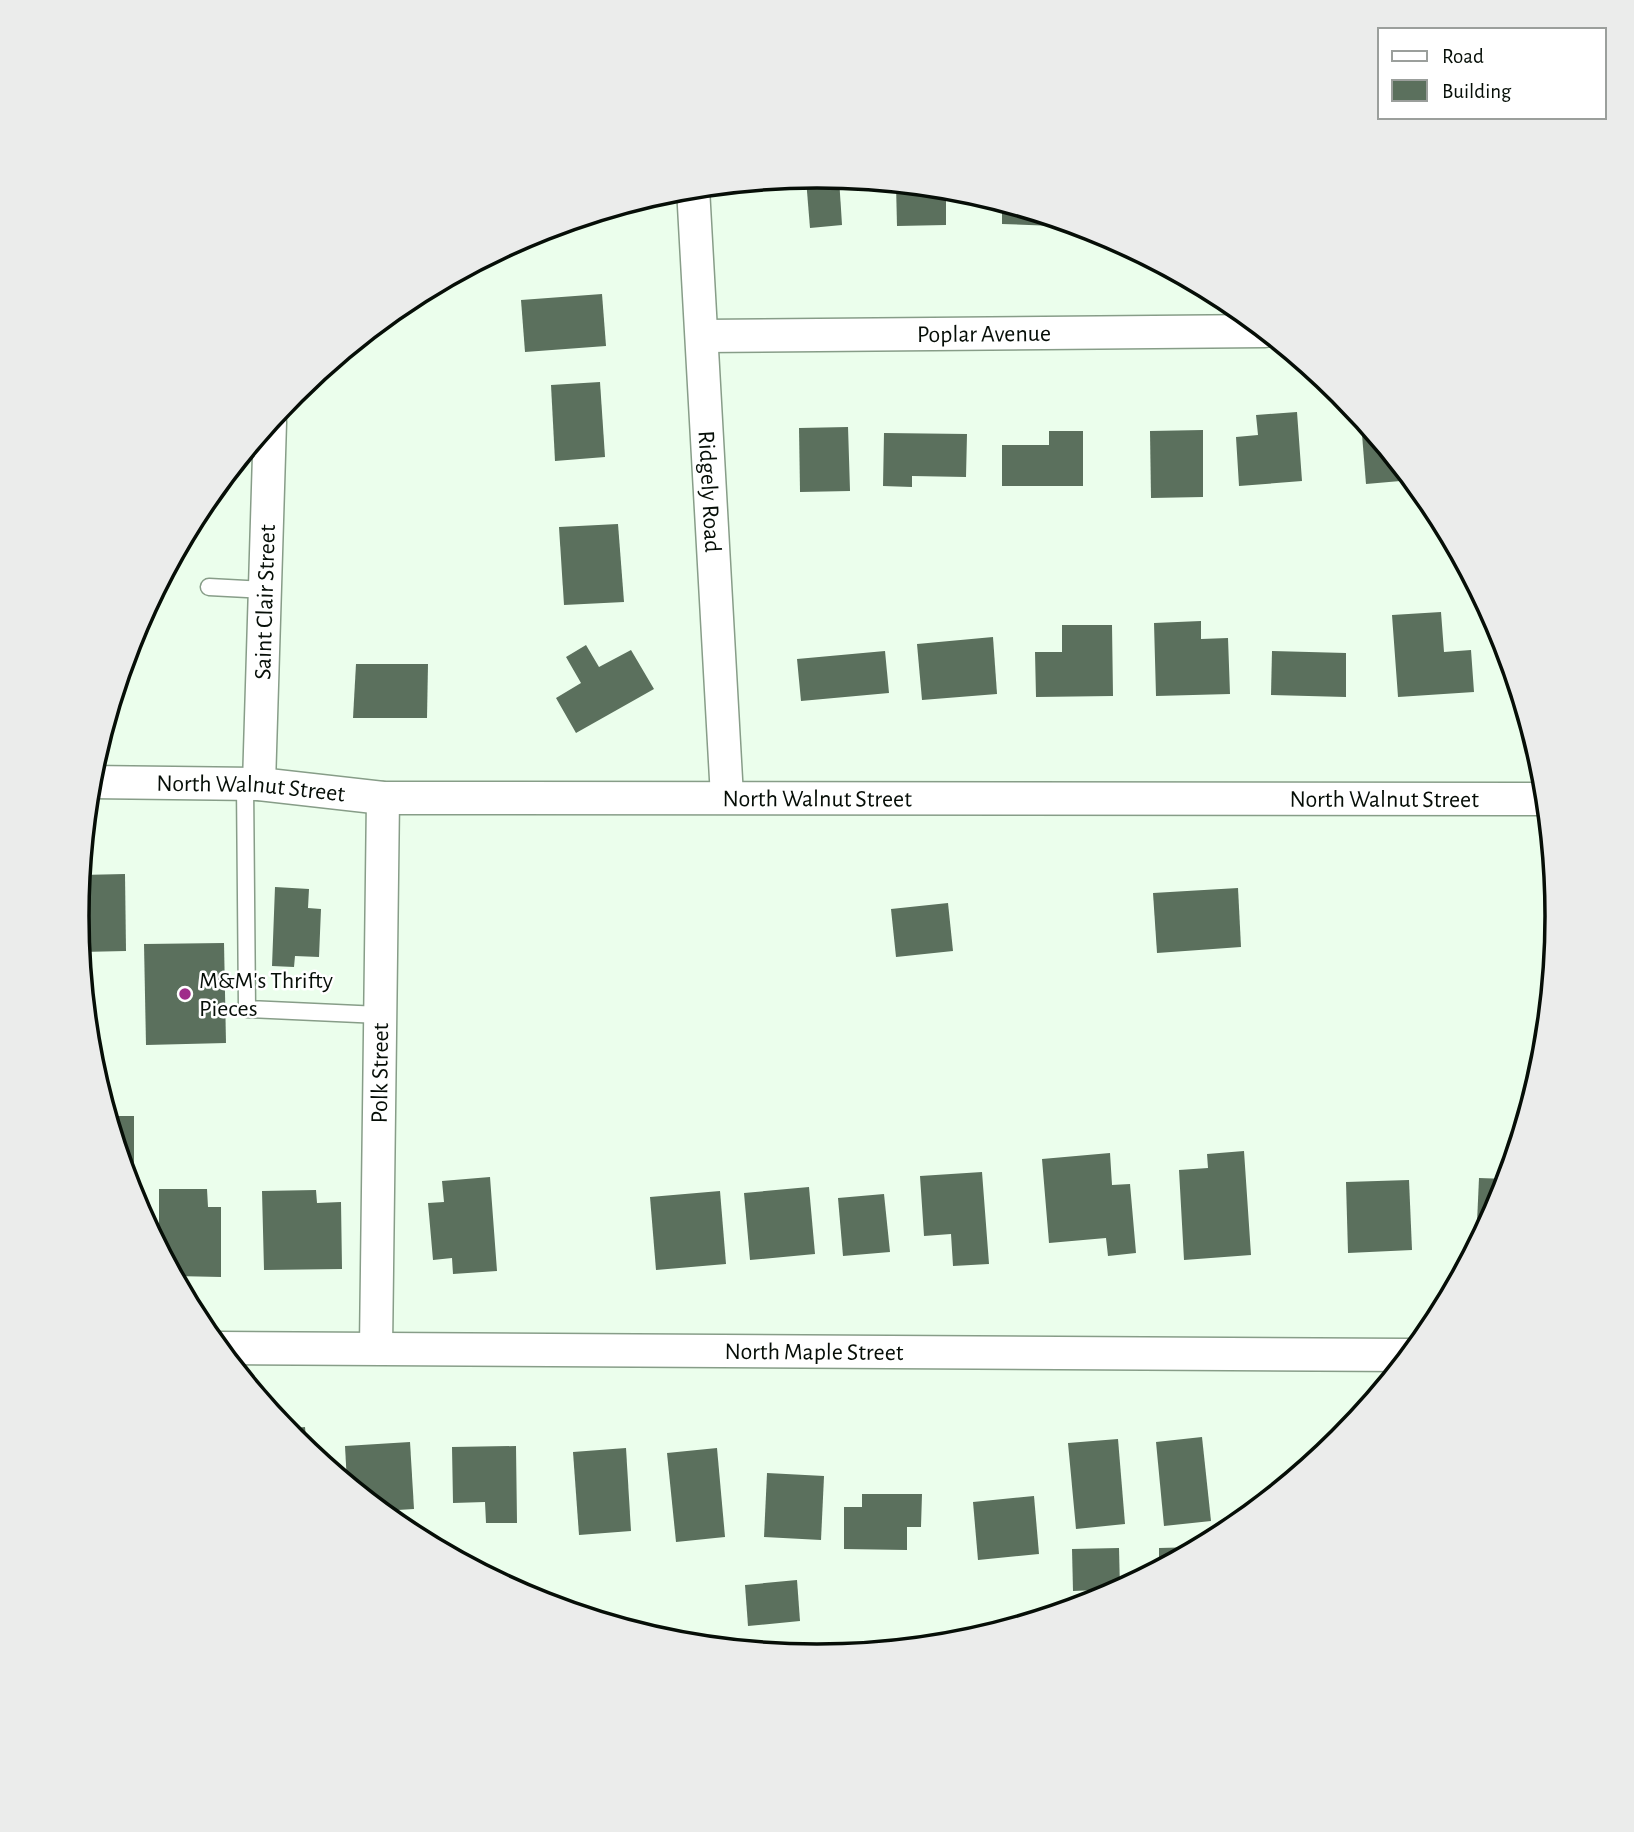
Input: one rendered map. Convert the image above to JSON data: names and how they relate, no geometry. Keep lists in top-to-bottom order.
{
  "streets": {
    "street": [
      "Poplar Avenue",
      "Ridgely Road",
      "Saint Clair Street",
      "North Walnut Street",
      "Polk Street",
      "North Maple Street"
    ]
  },
  "crossings": [
    ["Poplar Avenue", "Ridgely Road"],
    ["Ridgely Road", "North Walnut Street"],
    ["Saint Clair Street", "North Walnut Street"],
    ["North Walnut Street", "Polk Street"],
    ["Polk Street", "North Maple Street"]
  ],
  "places": ["M&M's Thrifty Pieces"],
  "legend": ["Road", "Building"]
}
